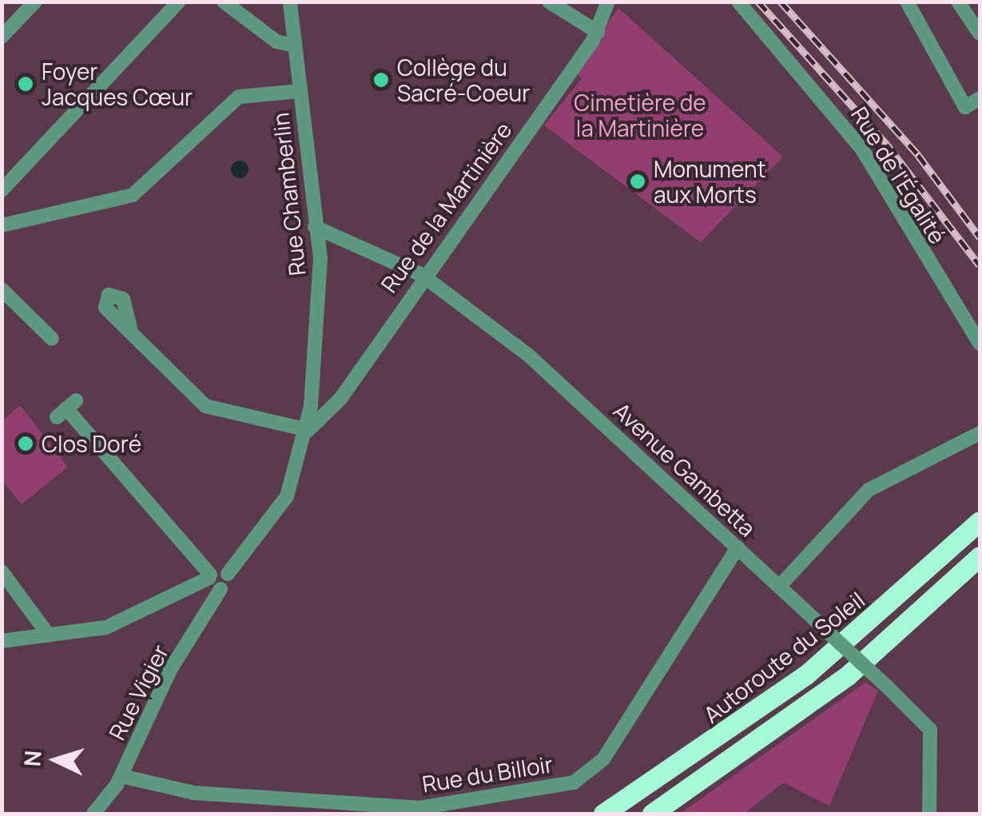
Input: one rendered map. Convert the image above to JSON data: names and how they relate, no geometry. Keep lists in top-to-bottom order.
{
  "streets": {
    "highway": ["Autoroute du Soleil"],
    "street": [
      "Rue de l'Égalité",
      "Rue Chamberlin",
      "Rue de la Martinière",
      "Avenue Gambetta",
      "Rue Vigier",
      "Rue du Billoir"
    ]
  },
  "crossings": [
    ["Rue Chamberlin", "Rue de la Martinière"],
    ["Rue Chamberlin", "Avenue Gambetta"],
    ["Rue de la Martinière", "Avenue Gambetta"],
    ["Avenue Gambetta", "Rue du Billoir"],
    ["Rue Vigier", "Rue du Billoir"]
  ],
  "parks": ["Cimetière de la Martinière"],
  "places": [
    "Collège du Sacré-Coeur",
    "Foyer Jacques Cœur",
    "Monument aux Morts",
    "Clos Doré"
  ],
  "north": "left"
}
